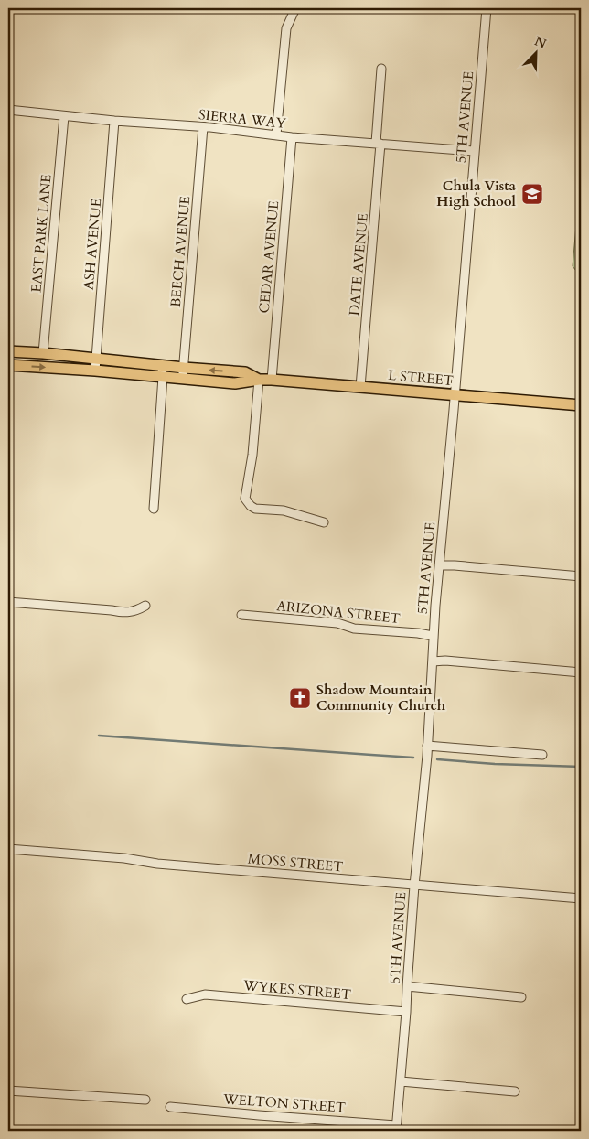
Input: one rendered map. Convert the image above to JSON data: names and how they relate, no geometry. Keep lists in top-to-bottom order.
{
  "streets": {
    "main road": ["L STREET"],
    "street": [
      "5TH AVENUE",
      "SIERRA WAY",
      "EAST PARK LANE",
      "ASH AVENUE",
      "BEECH AVENUE",
      "CEDAR AVENUE",
      "DATE AVENUE",
      "ARIZONA STREET",
      "MOSS STREET",
      "WYKES STREET",
      "WELTON STREET"
    ]
  },
  "crossings": [
    ["5TH AVENUE", "SIERRA WAY"],
    ["5TH AVENUE", "L STREET"],
    ["5TH AVENUE", "ARIZONA STREET"],
    ["5TH AVENUE", "MOSS STREET"],
    ["5TH AVENUE", "WYKES STREET"],
    ["5TH AVENUE", "WELTON STREET"],
    ["SIERRA WAY", "EAST PARK LANE"],
    ["SIERRA WAY", "ASH AVENUE"],
    ["SIERRA WAY", "BEECH AVENUE"],
    ["SIERRA WAY", "CEDAR AVENUE"],
    ["SIERRA WAY", "DATE AVENUE"],
    ["EAST PARK LANE", "L STREET"],
    ["ASH AVENUE", "L STREET"],
    ["BEECH AVENUE", "L STREET"],
    ["CEDAR AVENUE", "L STREET"],
    ["DATE AVENUE", "L STREET"]
  ],
  "places": {
    "school or university": ["Chula Vista High School"],
    "church": ["Shadow Mountain Community Church"]
  },
  "north": "top right"
}
